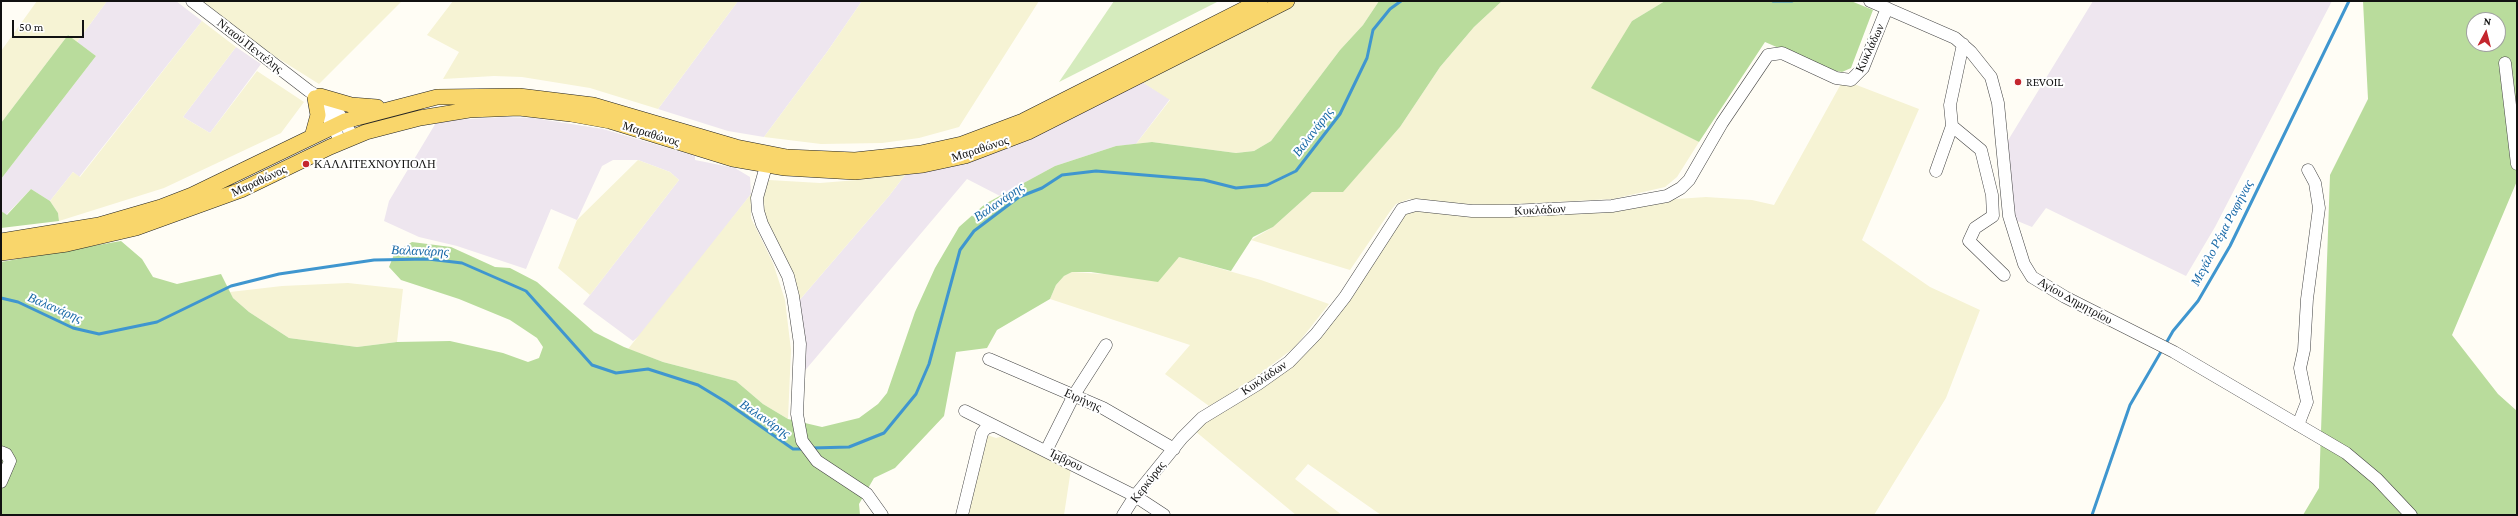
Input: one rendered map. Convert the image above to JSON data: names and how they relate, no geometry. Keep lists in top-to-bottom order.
{
  "streets": {
    "main road": ["Μαραθώνος"],
    "street": [
      "Νταού Πεντέλης",
      "Κυκλάδων",
      "Αγίου Δημητρίου",
      "Ειρήνης",
      "Ίμβρου",
      "Κερκύρας"
    ]
  },
  "crossings": [
    ["Νταού Πεντέλης", "Μαραθώνος"],
    ["Κυκλάδων", "Αγίου Δημητρίου"],
    ["Κυκλάδων", "Ειρήνης"],
    ["Κυκλάδων", "Κερκύρας"],
    ["Ειρήνης", "Κερκύρας"],
    ["Ίμβρου", "Κερκύρας"]
  ],
  "water": ["Βαλανάρης", "Μεγάλο Ρέμα Ραφήνας"],
  "places": ["REVOIL", "ΚΑΛΛΙΤΕΧΝΟΥΠΟΛΗ"],
  "scale_bar": "50 m",
  "north": "top"
}
